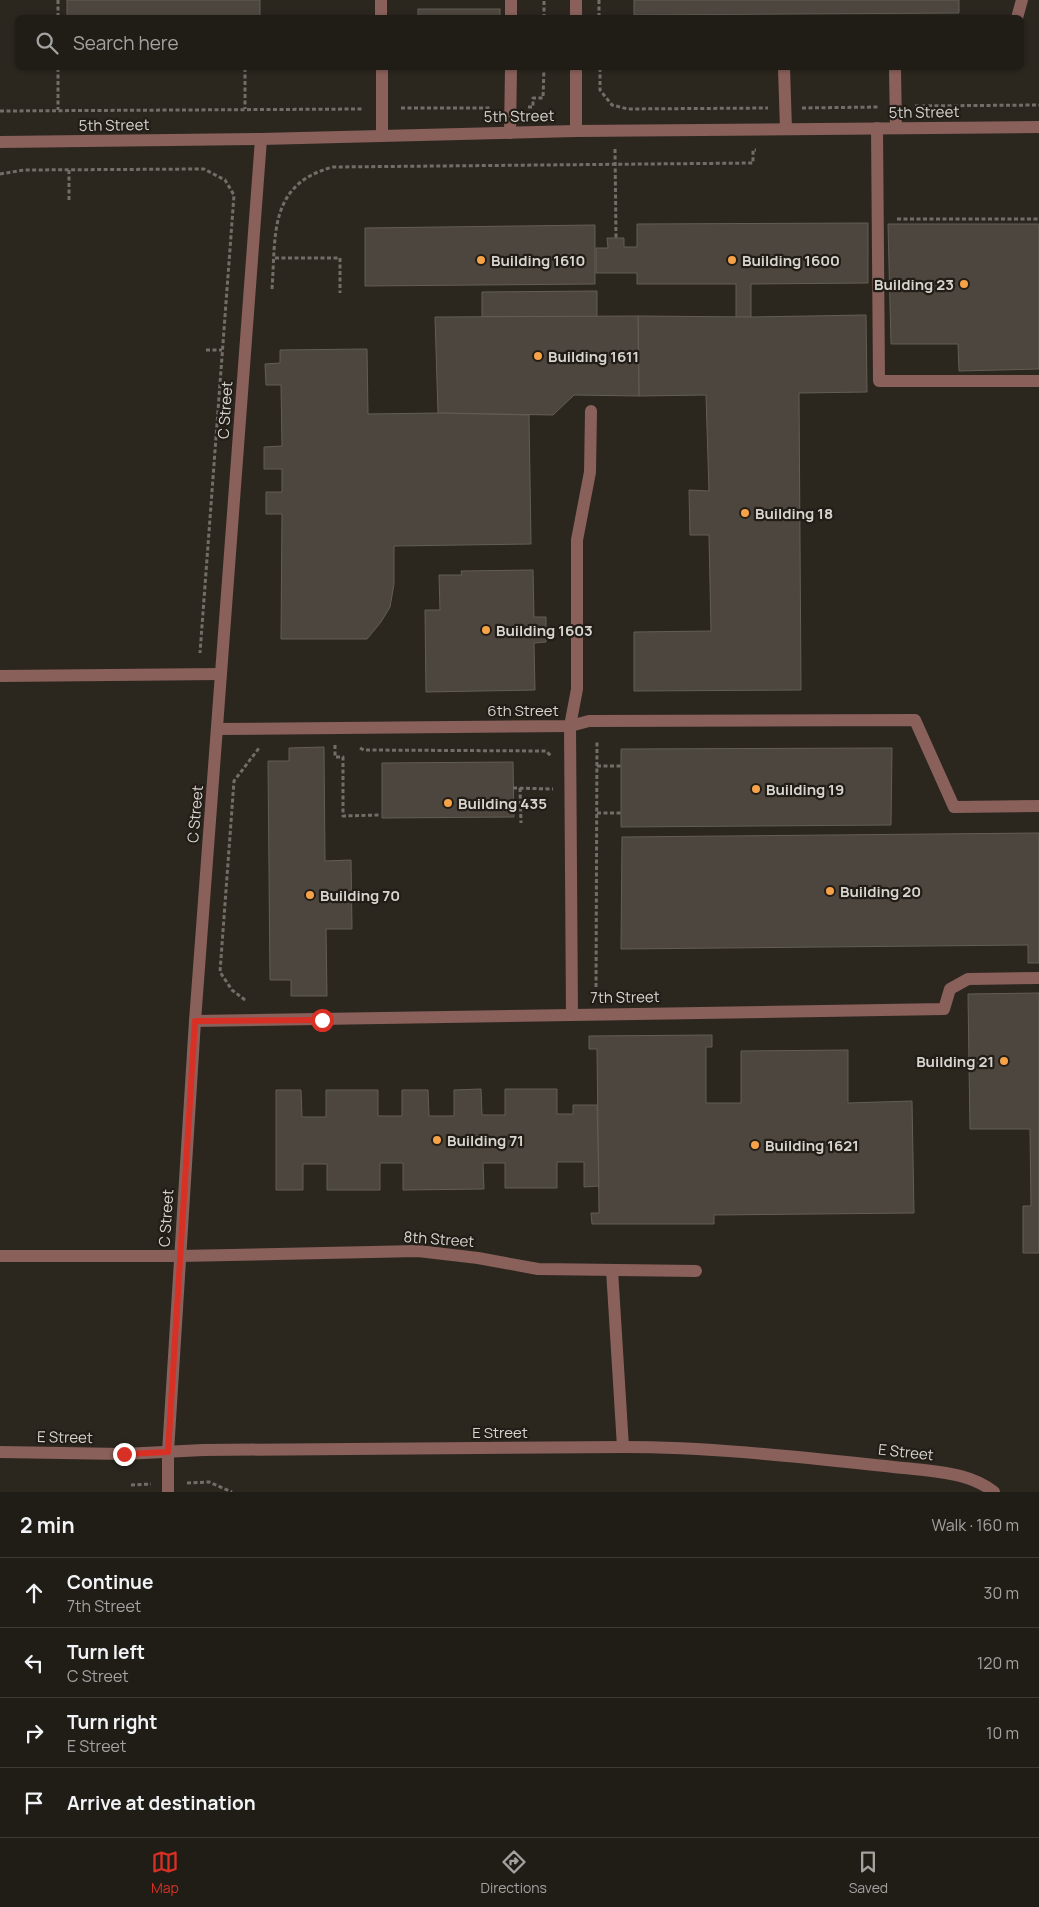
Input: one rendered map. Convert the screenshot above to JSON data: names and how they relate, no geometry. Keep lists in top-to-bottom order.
{
  "streets": {
    "street": [
      "5th Street",
      "C Street",
      "6th Street",
      "7th Street",
      "8th Street",
      "E Street"
    ]
  },
  "crossings": [
    ["5th Street", "C Street"],
    ["C Street", "6th Street"],
    ["C Street", "7th Street"],
    ["C Street", "8th Street"],
    ["C Street", "E Street"],
    ["6th Street", "7th Street"]
  ],
  "places": [
    "Building 1610",
    "Building 1600",
    "Building 23",
    "Building 1611",
    "Building 18",
    "Building 1603",
    "Building 19",
    "Building 435",
    "Building 20",
    "Building 70",
    "Building 21",
    "Building 71",
    "Building 1621"
  ],
  "page": {
    "search": "Search here",
    "heading": ["2 min", "Walk · 160 m"],
    "list": [
      ["Continue", "7th Street", "30 m"],
      ["Turn left", "C Street", "120 m"],
      ["Turn right", "E Street", "10 m"],
      "Arrive at destination"
    ],
    "nav": ["Map", "Directions", "Saved"]
  }
}
